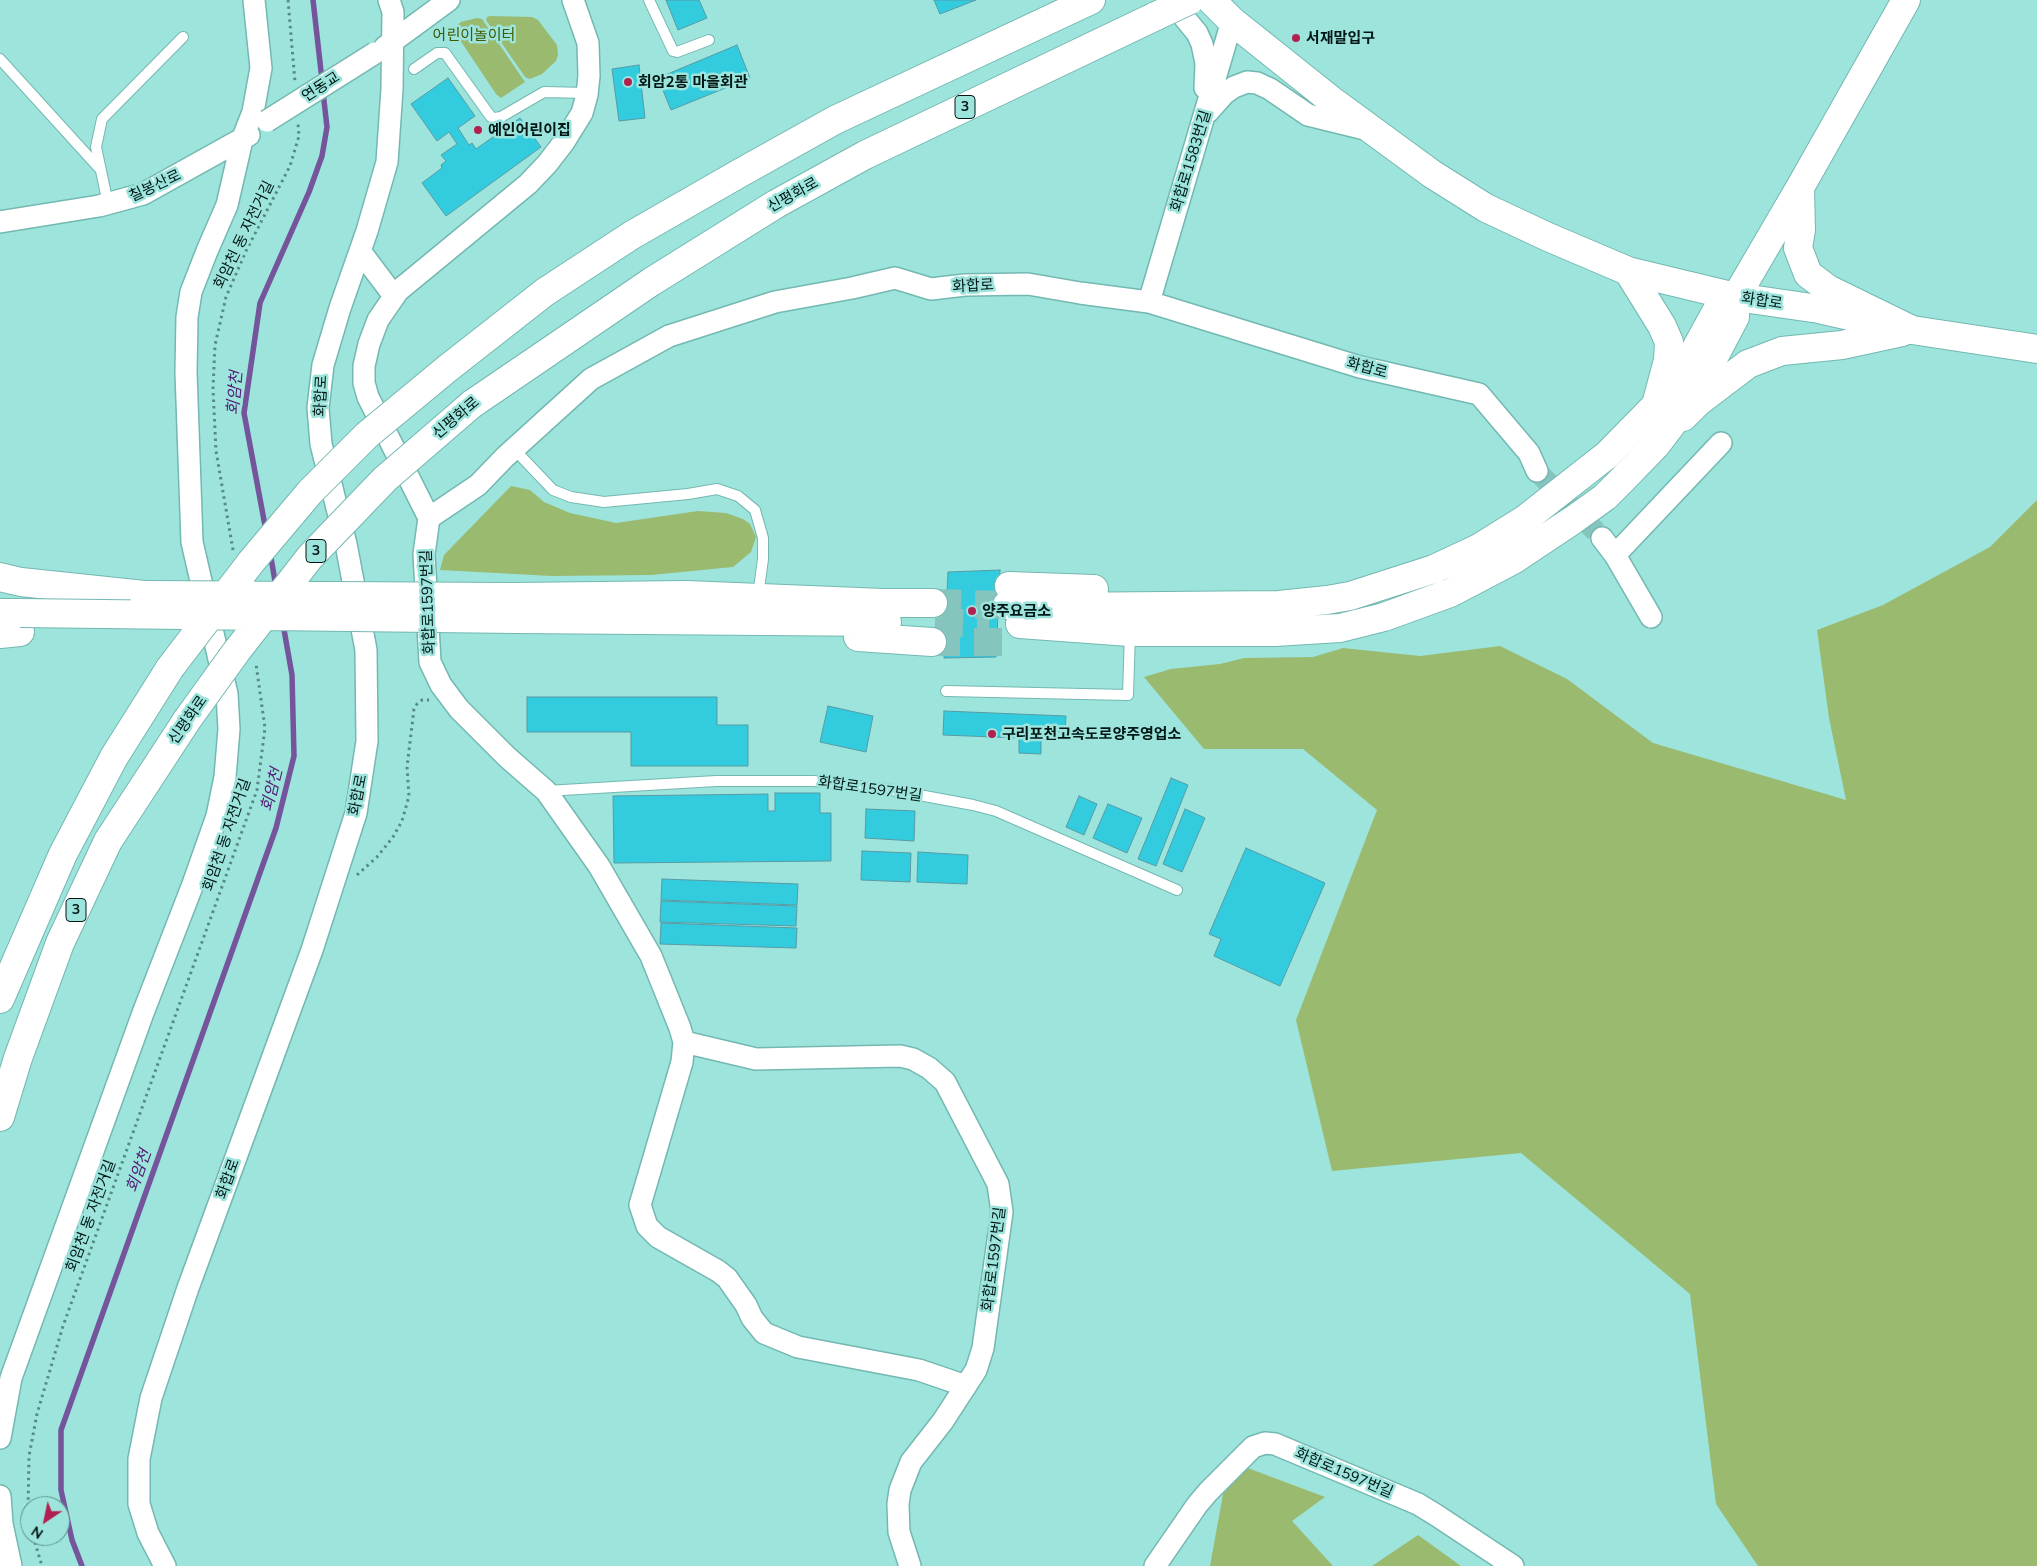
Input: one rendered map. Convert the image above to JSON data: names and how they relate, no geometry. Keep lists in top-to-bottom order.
{
  "streets": {
    "main road": ["3", "신평화로", "화합로"],
    "street": [
      "연동교",
      "화합로1583번길",
      "칠봉산로",
      "화합로1597번길"
    ],
    "path": ["회암천 동 자전거길"]
  },
  "crossings": [
    ["연동교", "칠봉산로"],
    ["연동교", "화합로"],
    ["화합로1583번길", "화합로"],
    ["화합로", "화합로1597번길"]
  ],
  "water": ["회암천"],
  "parks": ["어린이놀이터"],
  "places": [
    "서재말입구",
    "회암2통 마을회관",
    "예인어린이집",
    "양주요금소",
    "구리포천고속도로양주영업소"
  ],
  "north": "bottom left"
}
